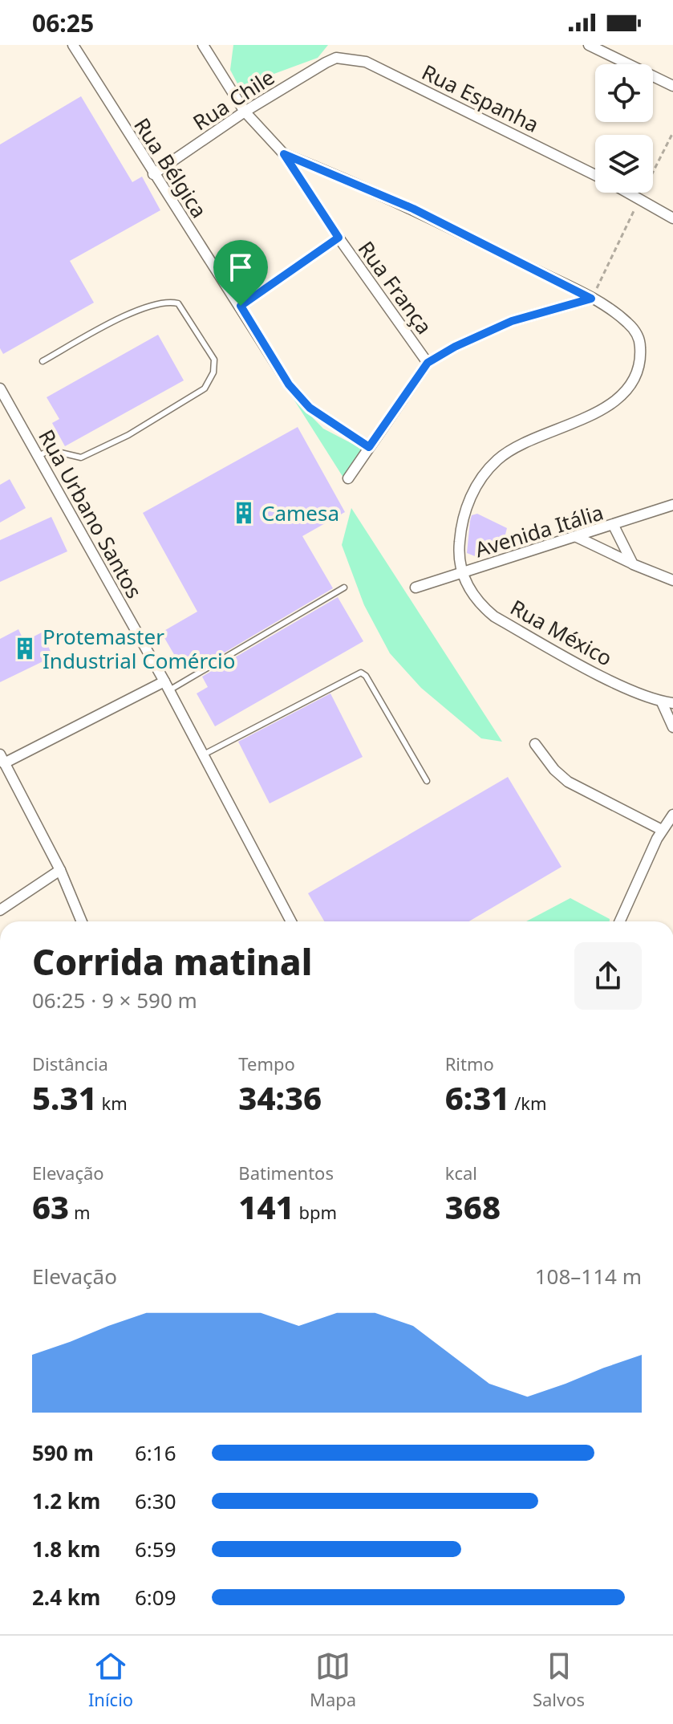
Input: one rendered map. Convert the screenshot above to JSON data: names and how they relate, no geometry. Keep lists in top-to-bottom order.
{
  "streets": {
    "street": [
      "Rua Espanha",
      "Rua Chile",
      "Rua Bélgica",
      "Rua França",
      "Rua Urbano Santos",
      "Avenida Itália",
      "Rua México"
    ]
  },
  "crossings": [
    ["Rua Espanha", "Rua Chile"],
    ["Rua Chile", "Rua Bélgica"],
    ["Rua Chile", "Rua França"],
    ["Avenida Itália", "Rua México"]
  ],
  "places": {
    "building": ["Camesa", "Protemaster Industrial Comércio"]
  },
  "page": {
    "status": "06:25",
    "heading": ["Corrida matinal", "06:25 · 9 × 590 m"],
    "stats": [
      ["Distância", "5.31 km"],
      ["Tempo", "34:36"],
      ["Ritmo", "6:31 /km"],
      ["Elevação", "63 m"],
      ["Batimentos", "141 bpm"],
      ["kcal", "368"]
    ],
    "chart": ["Elevação", "108–114 m"],
    "list": [
      {
        "name": "590 m",
        "note": "6:16"
      },
      {
        "name": "1.2 km",
        "note": "6:30"
      },
      {
        "name": "1.8 km",
        "note": "6:59"
      },
      {
        "name": "2.4 km",
        "note": "6:09"
      }
    ],
    "tabs": ["Início", "Mapa", "Salvos"]
  }
}
